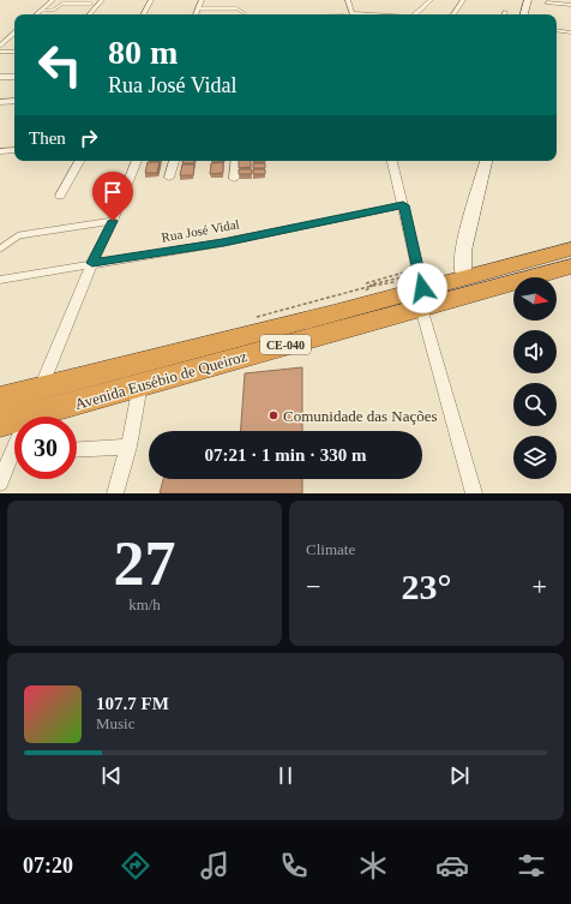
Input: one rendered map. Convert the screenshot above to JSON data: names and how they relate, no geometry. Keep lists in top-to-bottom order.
{
  "streets": {
    "highway": ["CE-040", "Avenida Eusébio de Queiroz"],
    "street": ["Rua José Vidal"]
  },
  "places": ["Comunidade das Nações"],
  "north": "right",
  "page": {
    "turn": ["80 m", "Rua José Vidal"],
    "then": "Then",
    "limit": "30",
    "trip": "07:21 · 1 min · 330 m",
    "tile": [
      ["27", "km/h"],
      "Climate"
    ],
    "heat": ["−", "23°", "+"],
    "song": ["107.7 FM", "Music"],
    "tabs": "07:20"
  }
}
